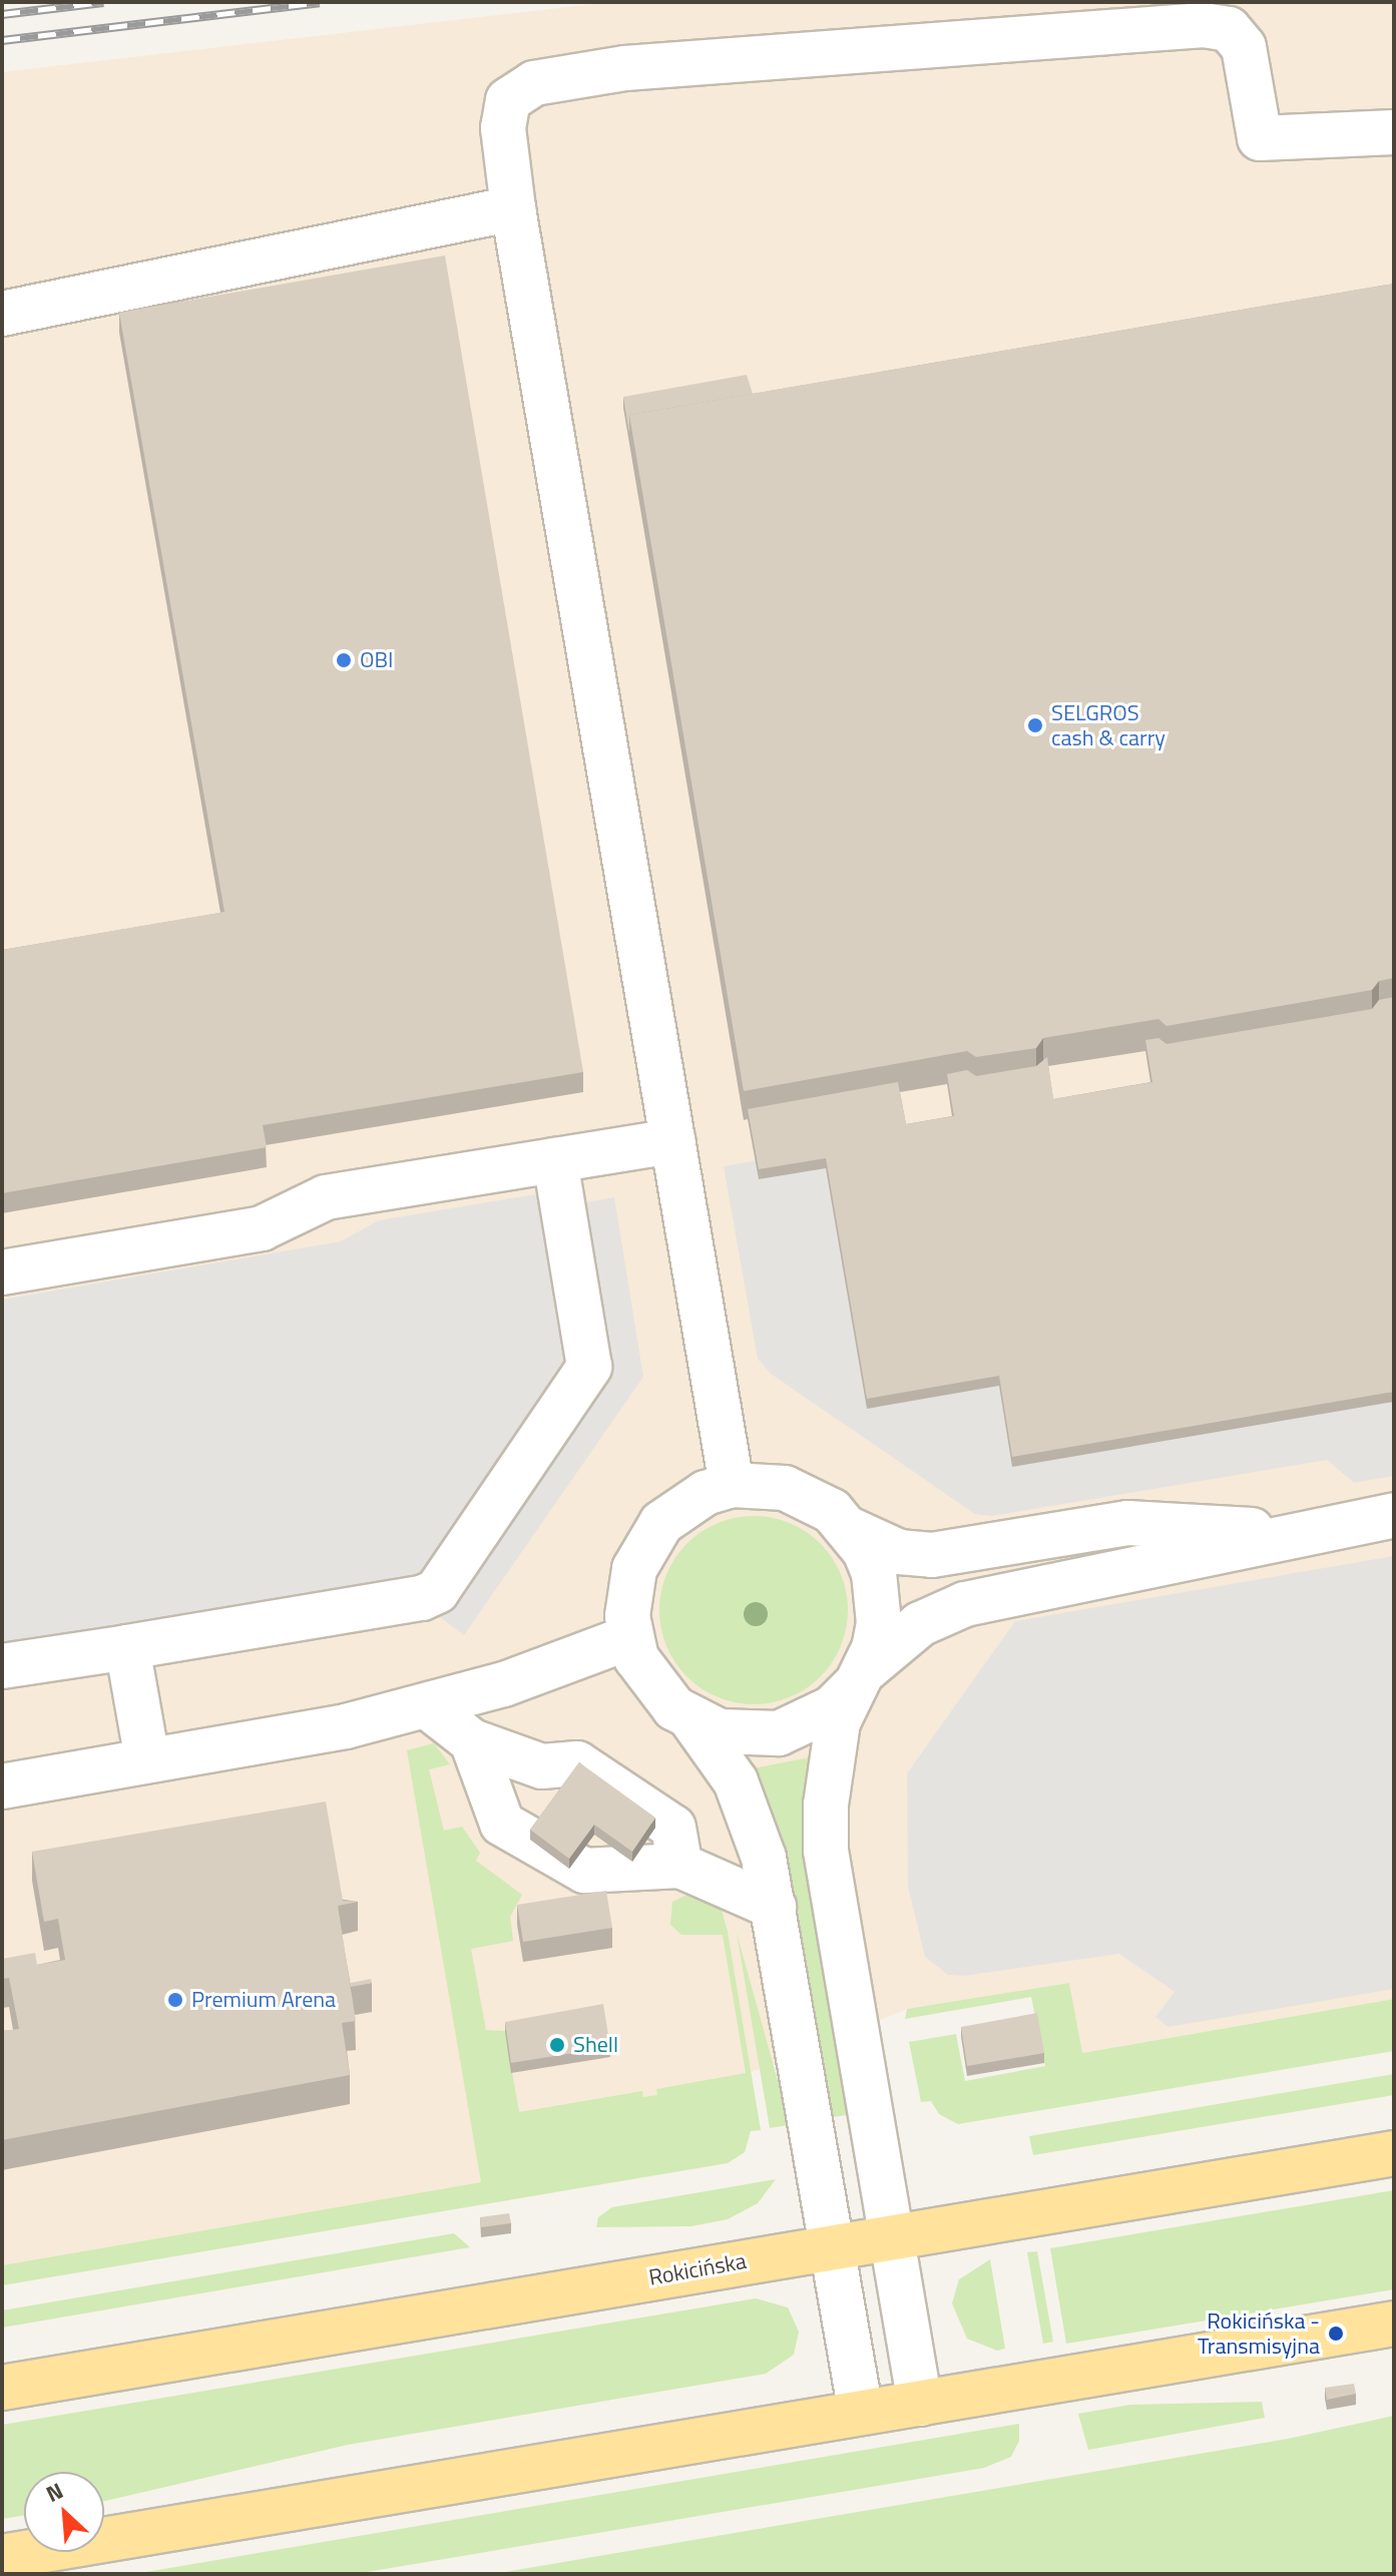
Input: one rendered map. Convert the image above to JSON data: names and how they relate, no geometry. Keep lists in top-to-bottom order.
{
  "streets": {
    "main road": ["Rokicińska"]
  },
  "places": [
    "OBI",
    "SELGROS cash & carry",
    "Premium Arena",
    "Shell",
    "Rokicińska - Transmisyjna"
  ],
  "north": "top left"
}
